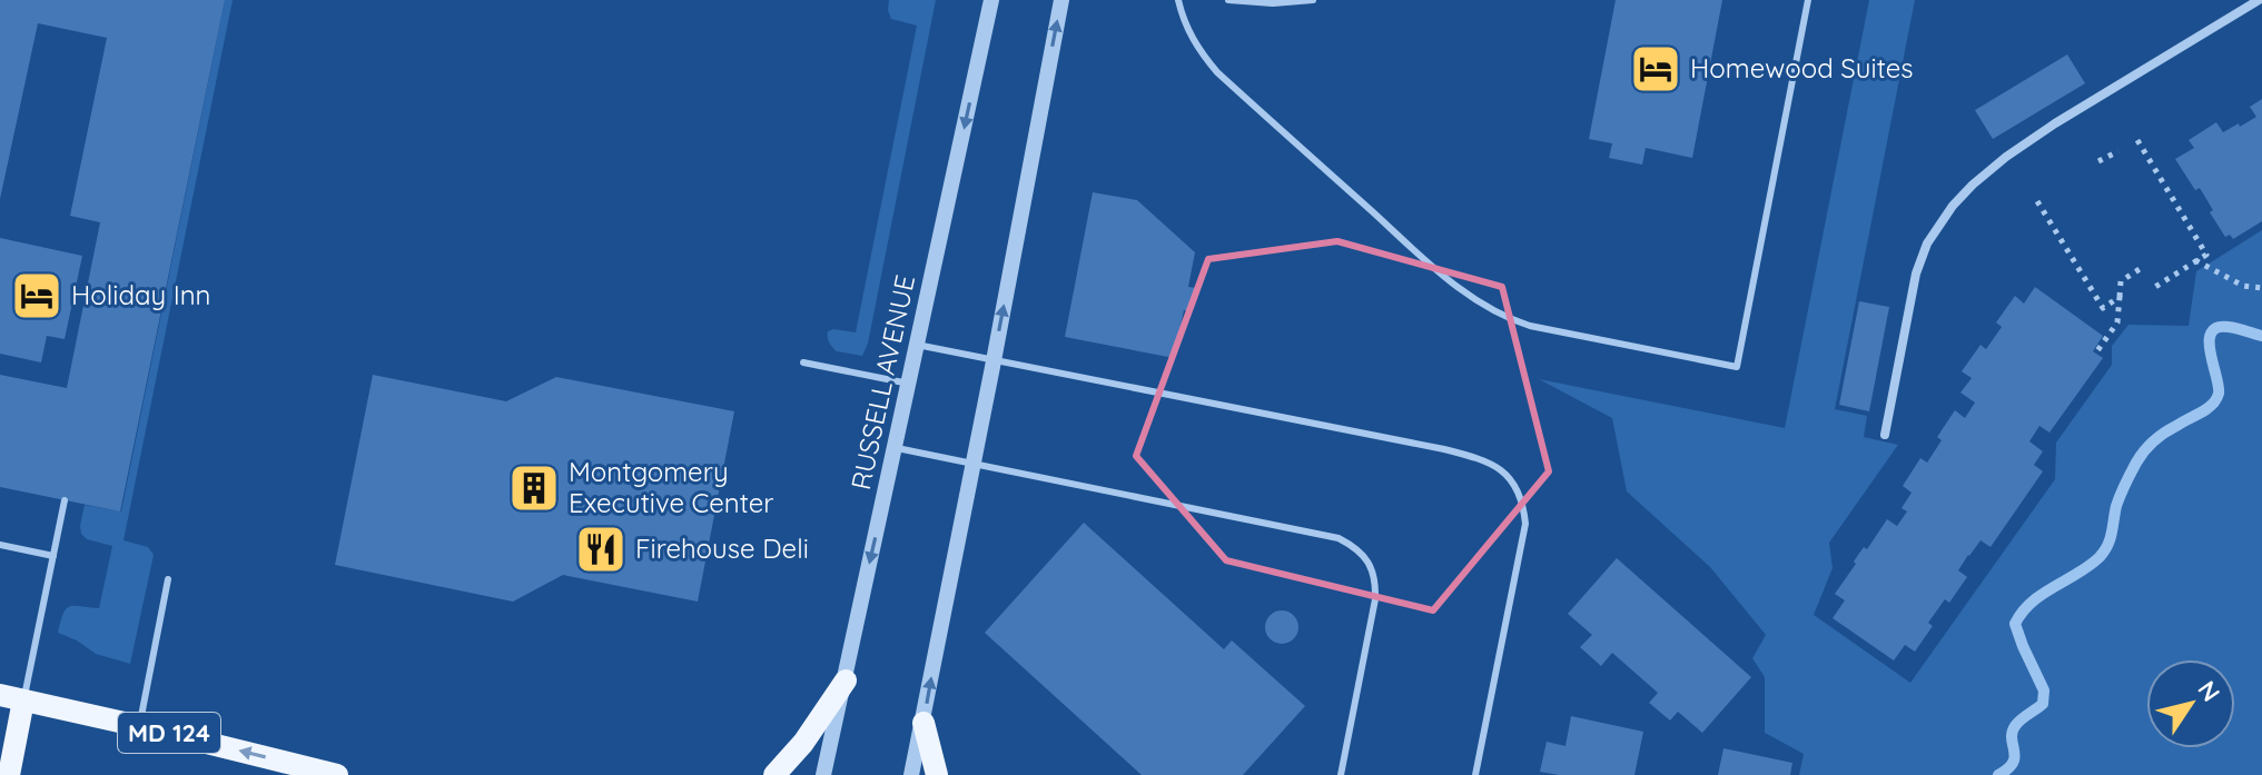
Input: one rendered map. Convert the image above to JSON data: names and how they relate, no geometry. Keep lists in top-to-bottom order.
{
  "streets": {
    "main road": ["MD 124"],
    "street": ["RUSSELL AVENUE"]
  },
  "places": {
    "hotel": ["Homewood Suites", "Holiday Inn"],
    "building": ["Montgomery Executive Center"],
    "restaurant": ["Firehouse Deli"]
  },
  "north": "top right"
}
